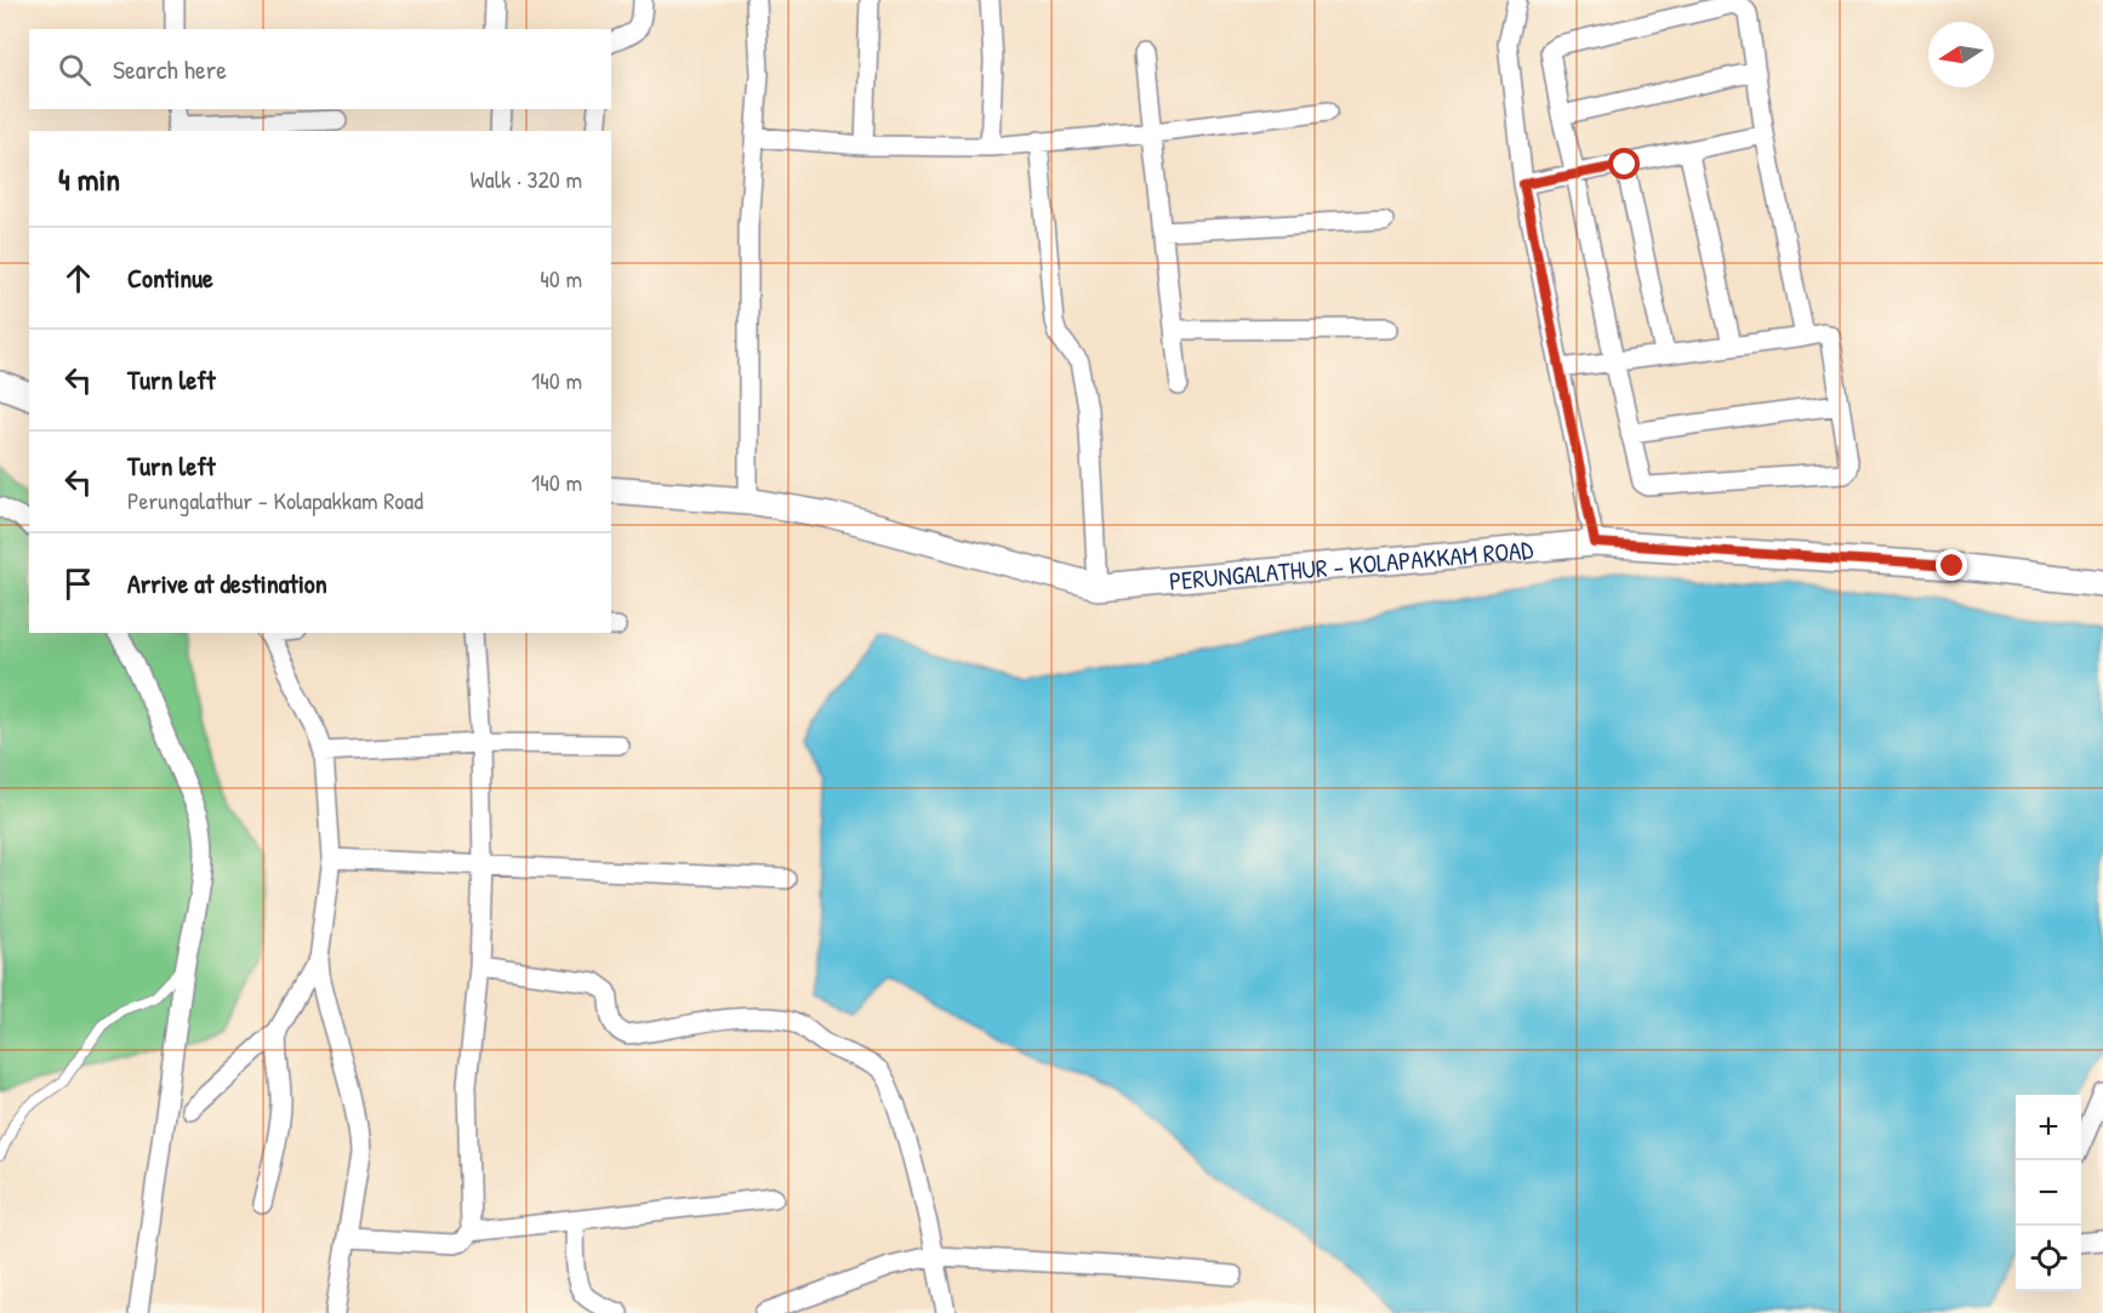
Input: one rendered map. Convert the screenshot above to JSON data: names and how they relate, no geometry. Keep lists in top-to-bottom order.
{
  "streets": {
    "main road": ["PERUNGALATHUR - KOLAPAKKAM ROAD"]
  },
  "north": "left",
  "page": {
    "search": "Search here",
    "heading": ["4 min", "Walk · 320 m"],
    "list": [
      ["Continue", "40 m"],
      ["Turn left", "140 m"],
      ["Turn left", "Perungalathur - Kolapakkam Road", "140 m"],
      "Arrive at destination"
    ],
    "map_buttons": ["+", "−"]
  }
}
